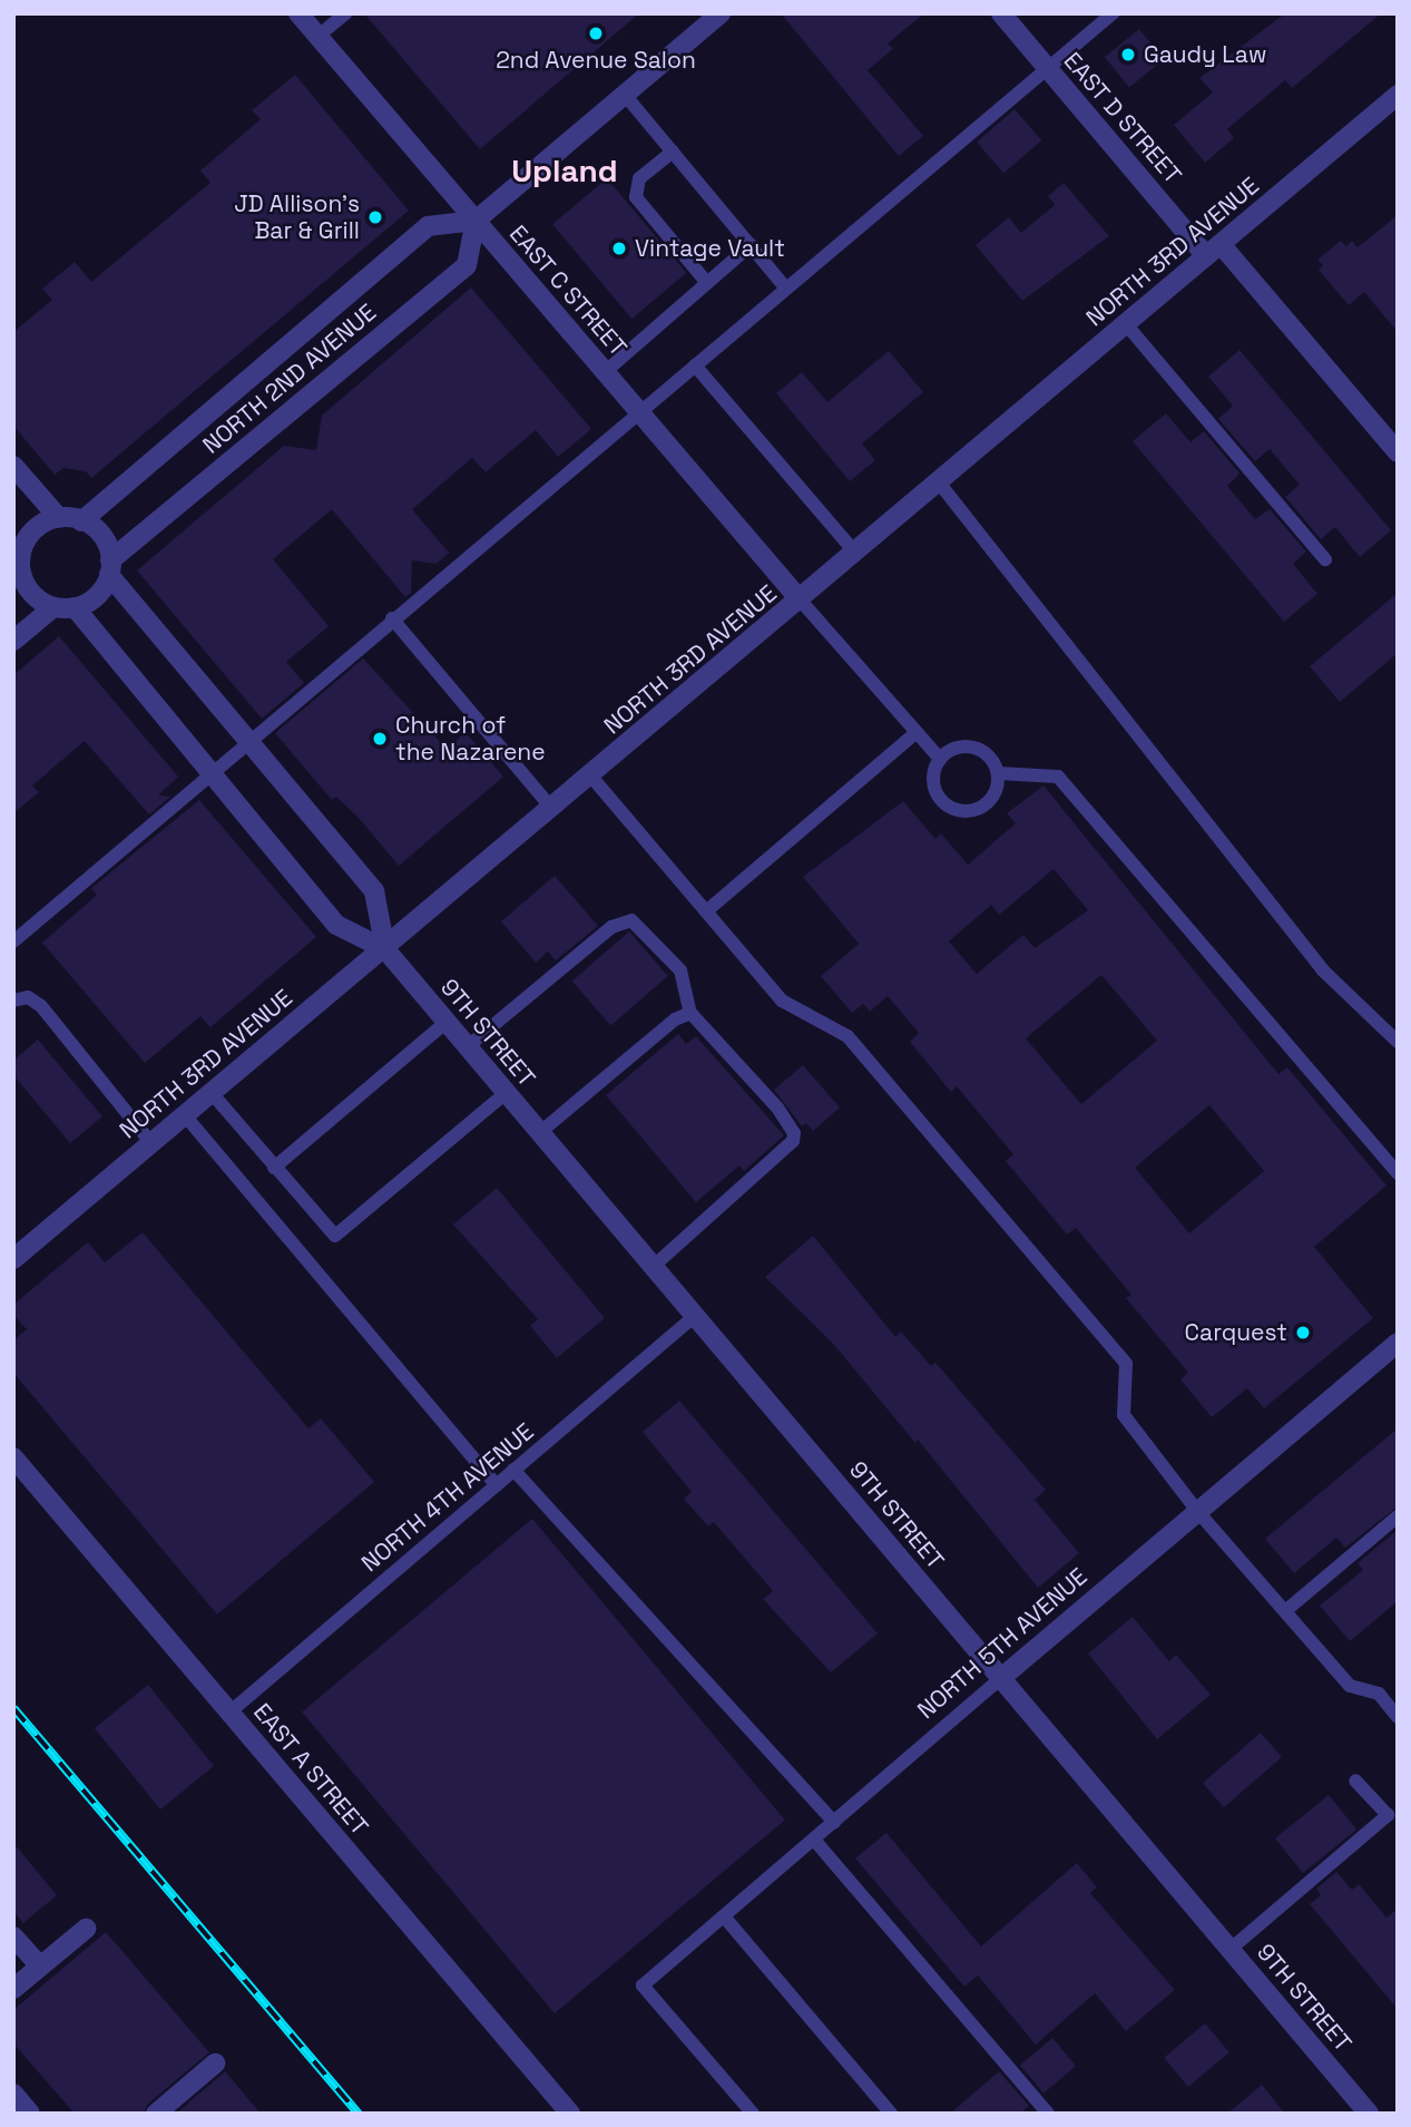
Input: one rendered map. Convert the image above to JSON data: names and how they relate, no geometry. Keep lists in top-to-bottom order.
{
  "streets": {
    "street": [
      "EAST D STREET",
      "NORTH 3RD AVENUE",
      "EAST C STREET",
      "NORTH 2ND AVENUE",
      "9TH STREET",
      "NORTH 5TH AVENUE",
      "EAST A STREET"
    ],
    "lane": ["NORTH 4TH AVENUE"]
  },
  "crossings": [
    ["EAST D STREET", "NORTH 3RD AVENUE"],
    ["NORTH 3RD AVENUE", "EAST C STREET"],
    ["NORTH 3RD AVENUE", "9TH STREET"],
    ["EAST C STREET", "NORTH 2ND AVENUE"],
    ["NORTH 2ND AVENUE", "9TH STREET"],
    ["9TH STREET", "NORTH 4TH AVENUE"],
    ["9TH STREET", "NORTH 5TH AVENUE"],
    ["NORTH 4TH AVENUE", "EAST A STREET"]
  ],
  "districts": ["Upland"],
  "places": [
    "2nd Avenue Salon",
    "Gaudy Law",
    "JD Allison's Bar & Grill",
    "Vintage Vault",
    "Church of the Nazarene",
    "Carquest"
  ]
}
